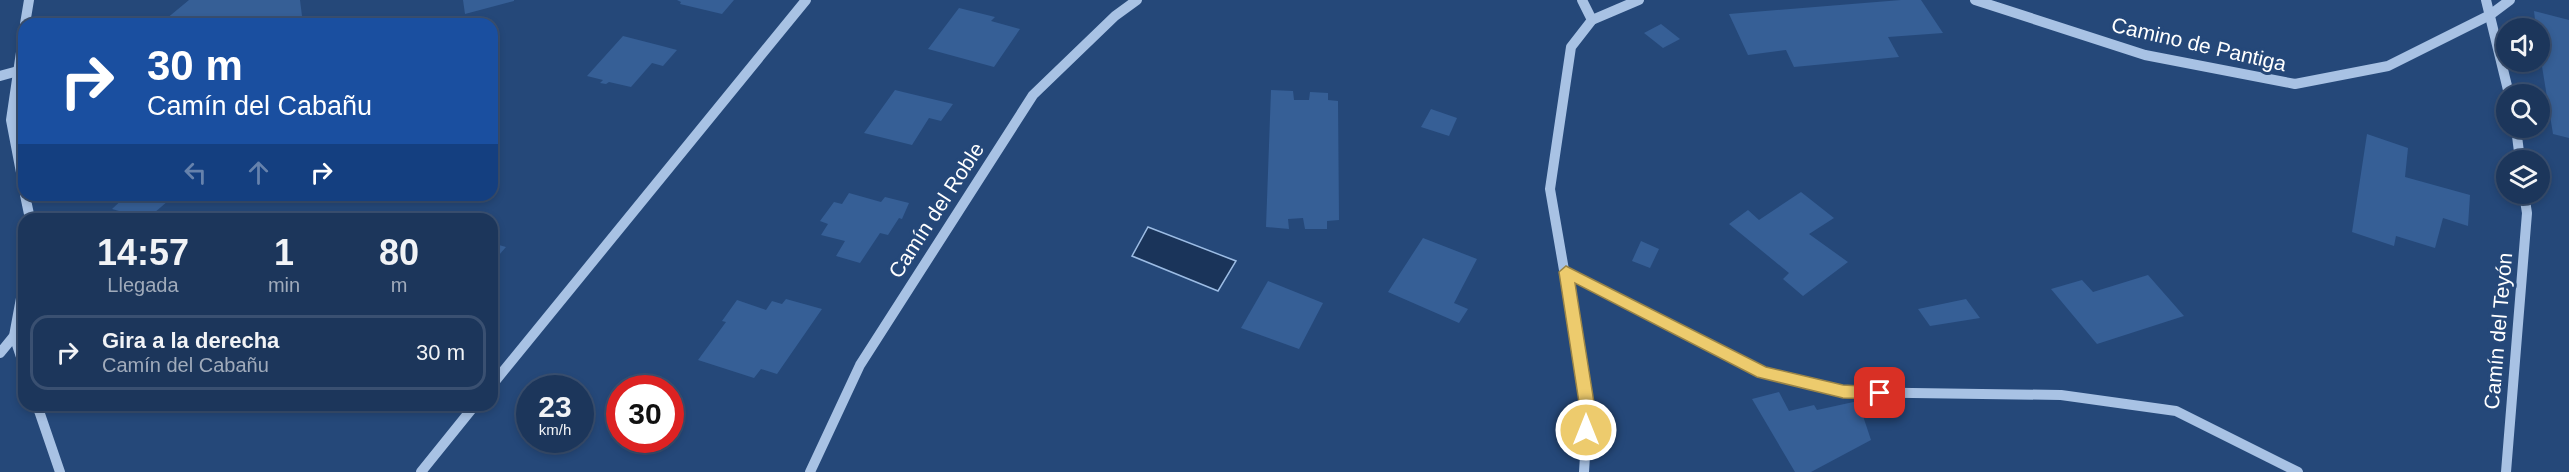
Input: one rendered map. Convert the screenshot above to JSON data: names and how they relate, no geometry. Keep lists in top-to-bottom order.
{
  "streets": {
    "street": ["Camino de Pantiga", "Camín del Roble", "Camín del Teyón"]
  },
  "page": {
    "turn": ["30 m", "Camín del Cabañu"],
    "eta": [
      "14:57",
      "Llegada",
      "1",
      "min",
      "80",
      "m"
    ],
    "list": [
      {
        "name": "Gira a la derecha",
        "note": "Camín del Cabañu",
        "value": "30 m"
      }
    ],
    "speed": "23 km/h",
    "limit": "30"
  }
}
